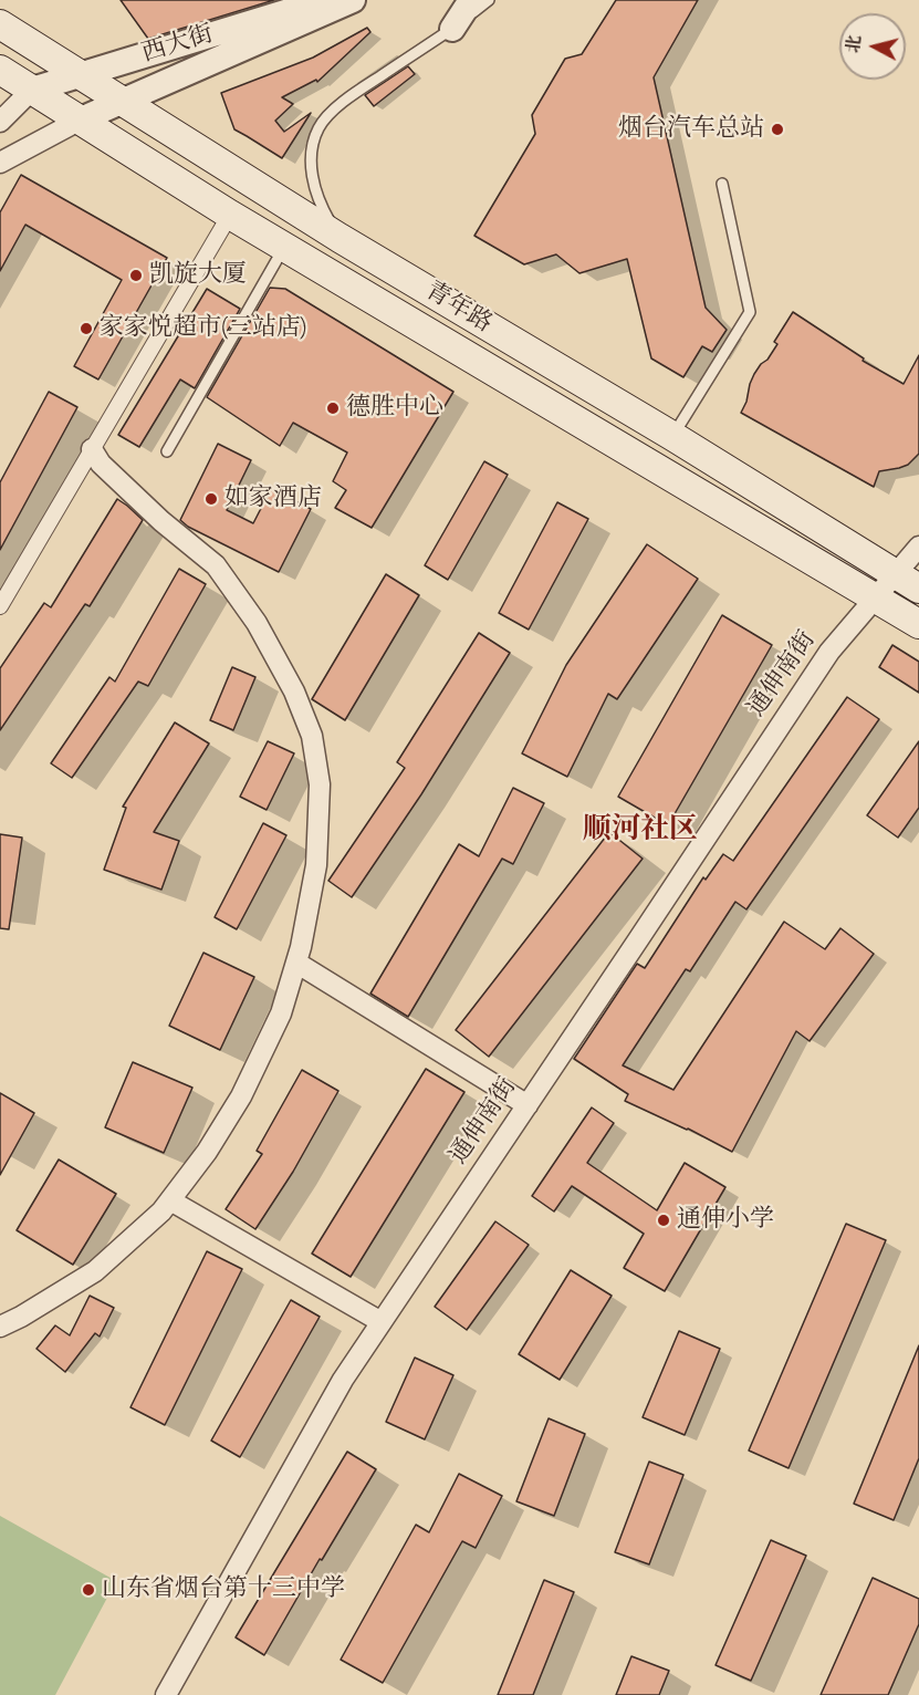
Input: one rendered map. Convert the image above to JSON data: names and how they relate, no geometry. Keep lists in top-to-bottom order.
{
  "streets": {
    "main road": ["青年路"],
    "street": ["西大街", "通伸南街"]
  },
  "crossings": [
    ["西大街", "青年路"],
    ["青年路", "通伸南街"]
  ],
  "districts": ["顺河社区"],
  "places": [
    "烟台汽车总站",
    "凯旋大厦",
    "家家悦超市(三站店)",
    "德胜中心",
    "如家酒店",
    "通伸小学",
    "山东省烟台第十三中学"
  ],
  "north": "left"
}
